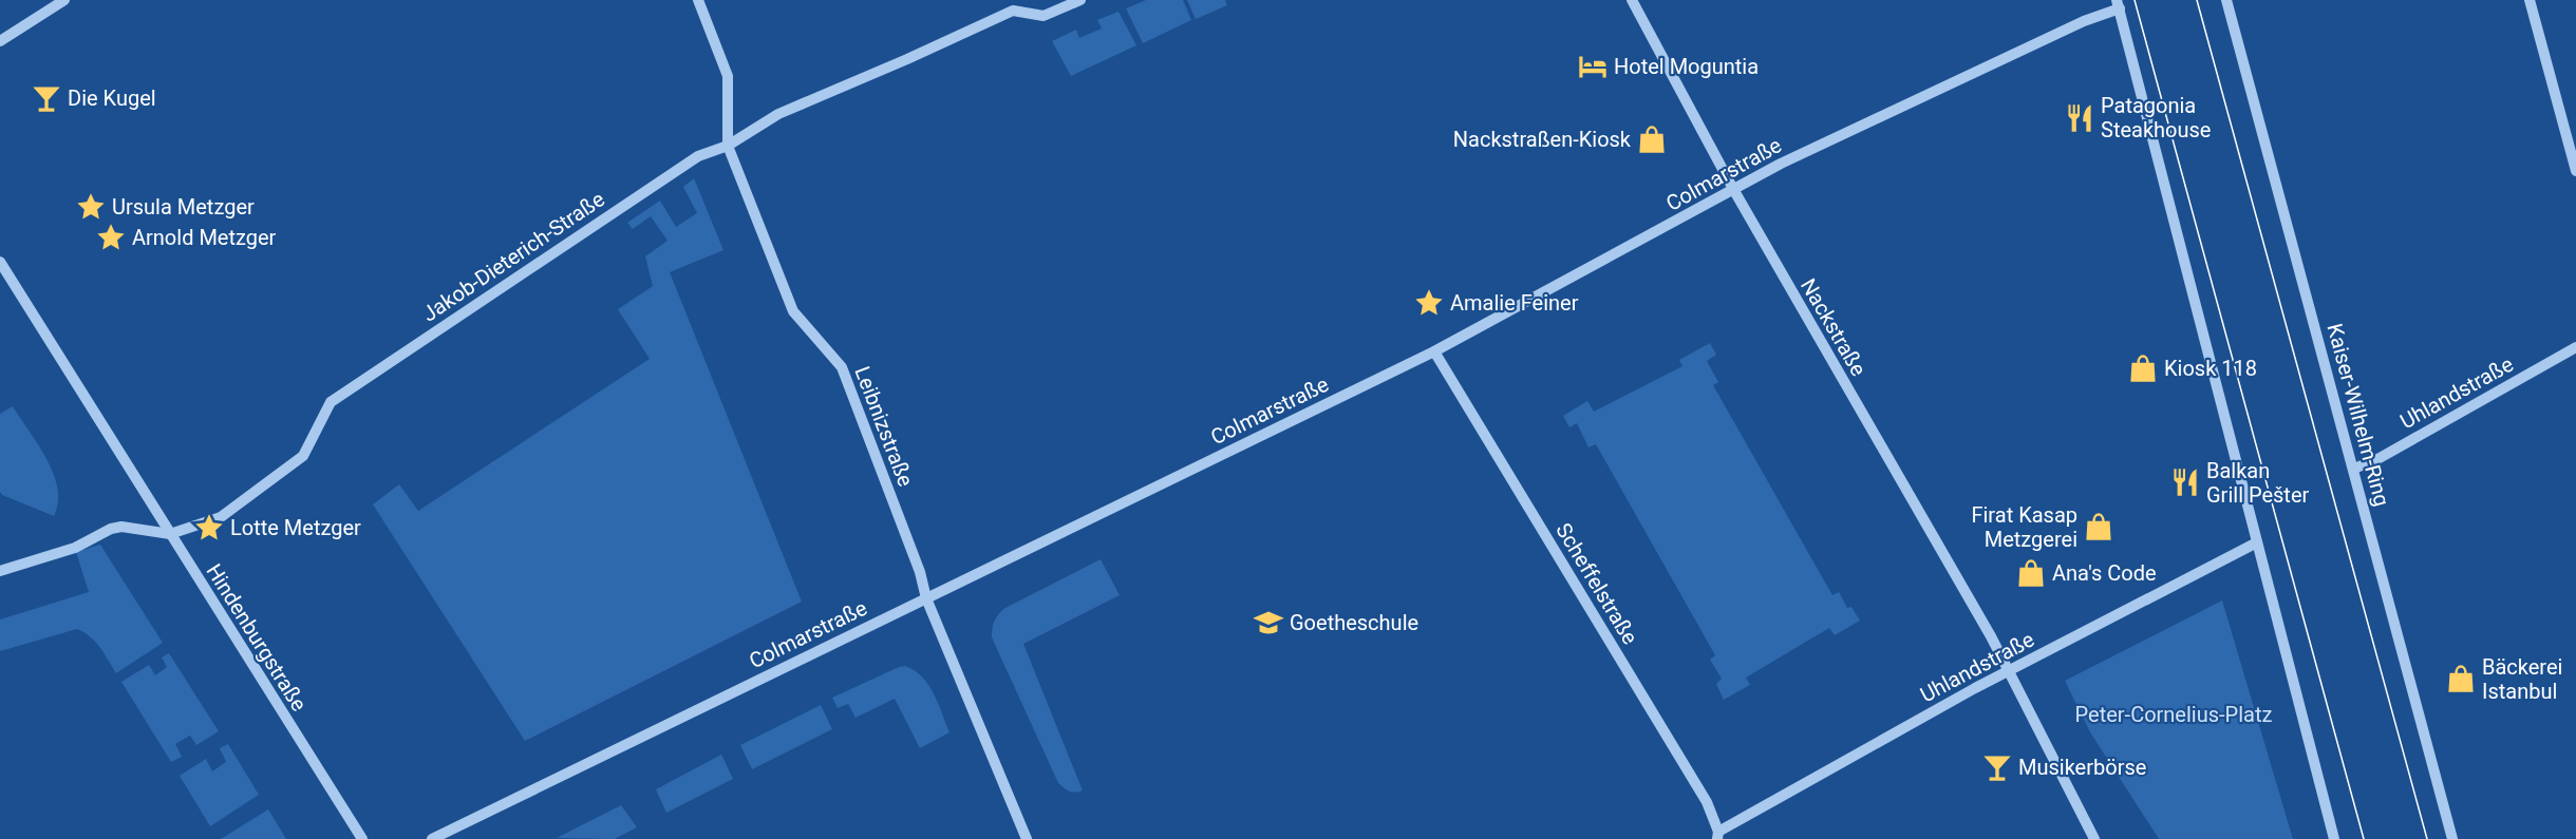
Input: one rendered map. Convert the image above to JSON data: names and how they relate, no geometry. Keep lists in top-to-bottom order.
{
  "streets": {
    "street": [
      "Colmarstraße",
      "Jakob-Dieterich-Straße",
      "Nackstraße",
      "Uhlandstraße",
      "Kaiser-Wilhelm-Ring",
      "Leibnizstraße",
      "Scheffelstraße",
      "Hindenburgstraße"
    ]
  },
  "crossings": [
    ["Colmarstraße", "Nackstraße"],
    ["Colmarstraße", "Leibnizstraße"],
    ["Colmarstraße", "Scheffelstraße"],
    ["Jakob-Dieterich-Straße", "Leibnizstraße"],
    ["Jakob-Dieterich-Straße", "Hindenburgstraße"],
    ["Nackstraße", "Uhlandstraße"],
    ["Uhlandstraße", "Kaiser-Wilhelm-Ring"],
    ["Uhlandstraße", "Scheffelstraße"]
  ],
  "parks": ["Peter-Cornelius-Platz"],
  "places": {
    "hotel": ["Hotel Moguntia"],
    "bar": ["Die Kugel", "Musikerbörse"],
    "restaurant": ["Patagonia Steakhouse", "Balkan Grill Pešter"],
    "shop": [
      "Nackstraßen-Kiosk",
      "Kiosk 118",
      "Firat Kasap Metzgerei",
      "Ana's Code",
      "Bäckerei Istanbul"
    ],
    "place": [
      "Ursula Metzger",
      "Arnold Metzger",
      "Amalie Feiner",
      "Lotte Metzger"
    ],
    "school or university": ["Goetheschule"]
  }
}
